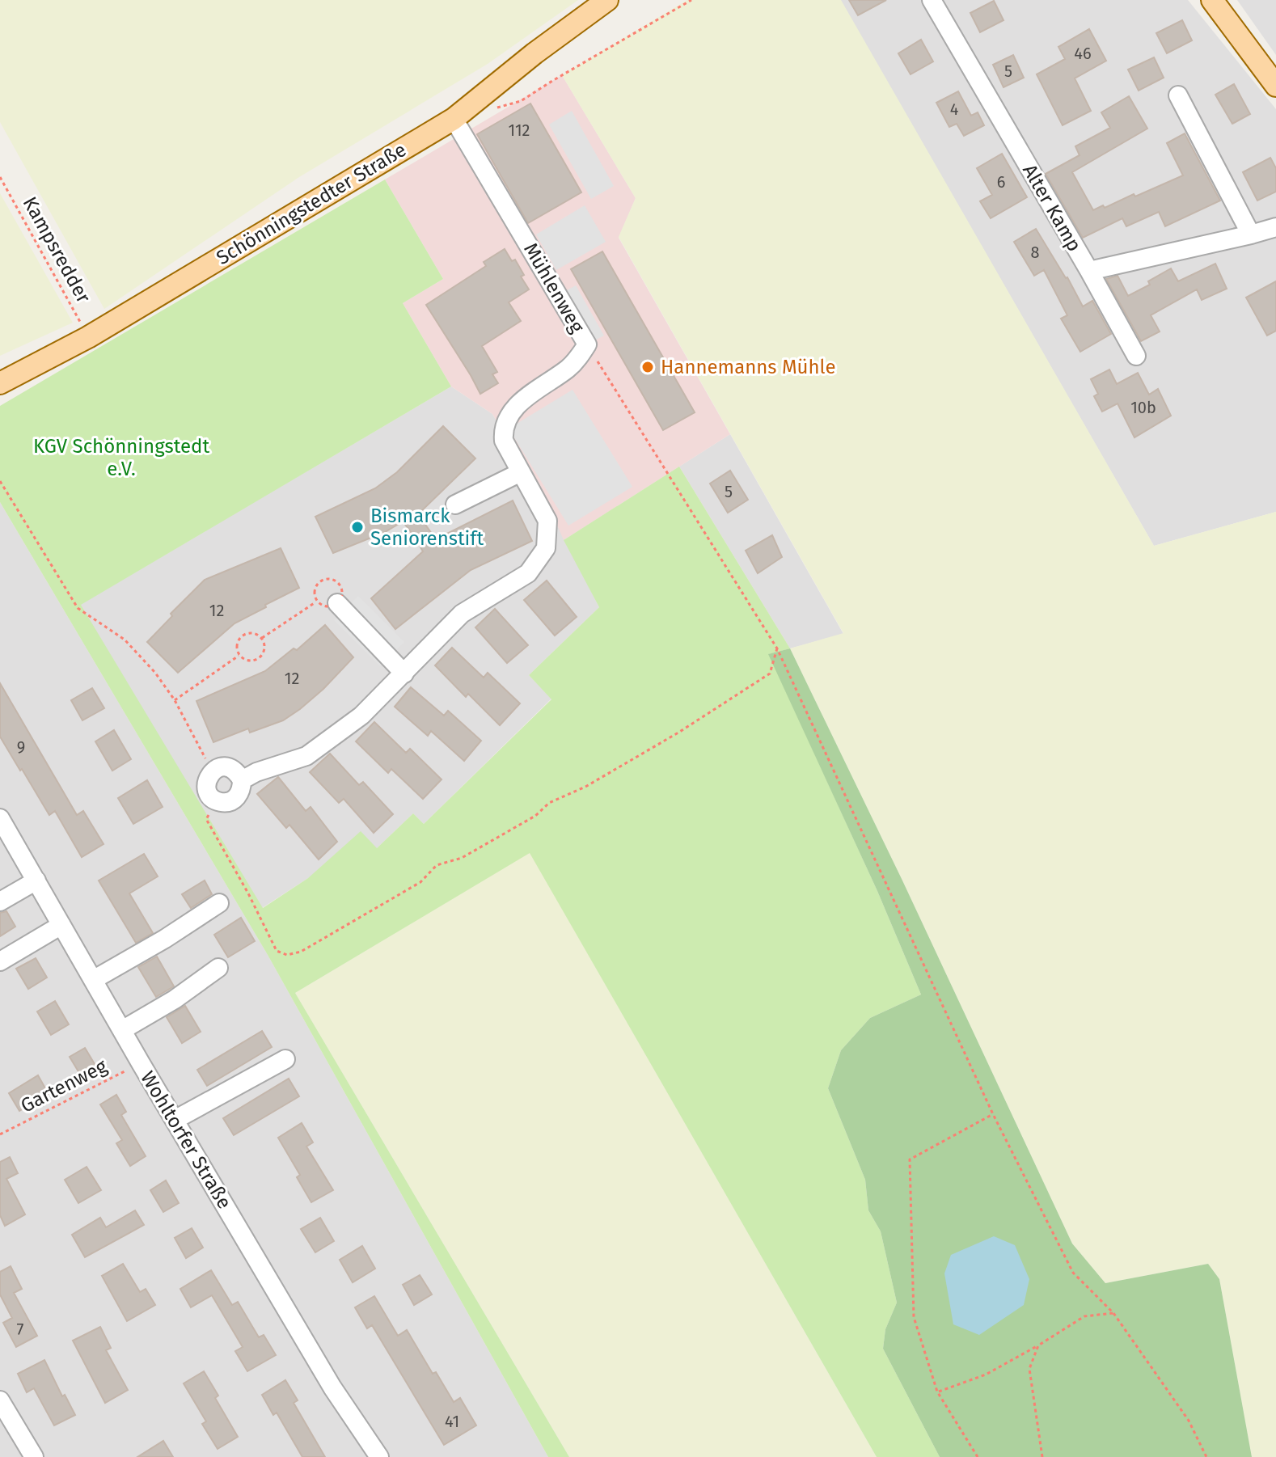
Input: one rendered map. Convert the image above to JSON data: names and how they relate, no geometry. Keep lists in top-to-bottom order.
{
  "streets": {
    "main road": ["Schönningstedter Straße"],
    "street": ["Alter Kamp", "Mühlenweg", "Wohltorfer Straße"],
    "path": ["Kampsredder", "Gartenweg"]
  },
  "crossings": [
    ["Schönningstedter Straße", "Kampsredder"],
    ["Schönningstedter Straße", "Mühlenweg"],
    ["Gartenweg", "Wohltorfer Straße"]
  ],
  "parks": ["KGV Schönningstedt e.V."],
  "places": ["Hannemanns Mühle", "Bismarck Seniorenstift"],
  "house_numbers": [
    "46",
    "5",
    "4",
    "112",
    "6",
    "8",
    "10b",
    "5",
    "12",
    "12",
    "9",
    "7",
    "41"
  ]
}
